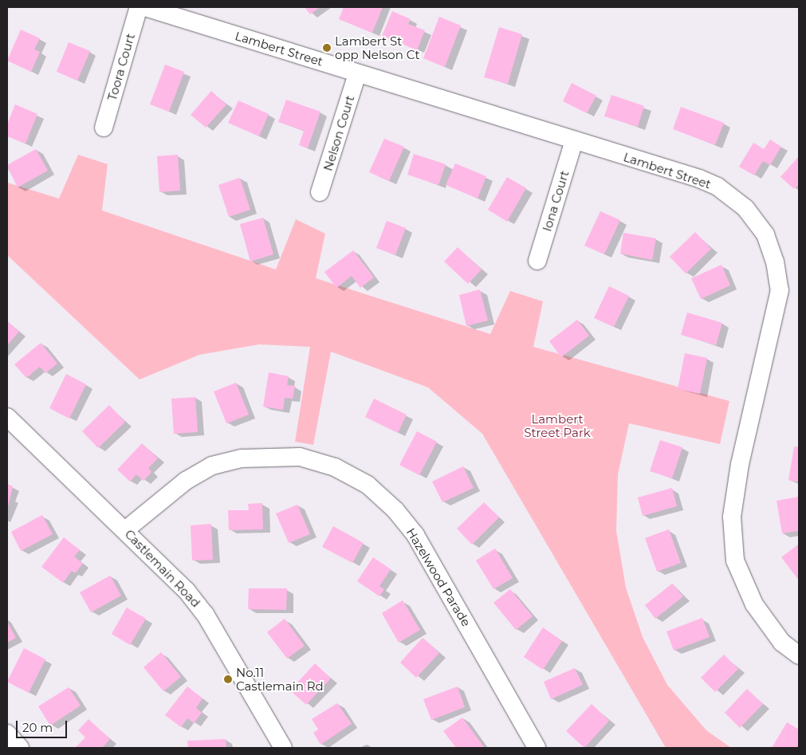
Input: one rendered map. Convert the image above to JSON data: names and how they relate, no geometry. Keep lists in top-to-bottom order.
{
  "streets": {
    "street": [
      "Lambert Street",
      "Toora Court",
      "Nelson Court",
      "Iona Court",
      "Castlemain Road",
      "Hazelwood Parade"
    ]
  },
  "crossings": [
    ["Lambert Street", "Nelson Court"],
    ["Lambert Street", "Iona Court"],
    ["Castlemain Road", "Hazelwood Parade"]
  ],
  "parks": ["Lambert Street Park"],
  "places": ["Lambert St opp Nelson Ct", "No.11 Castlemain Rd"],
  "scale_bar": "20 m"
}
